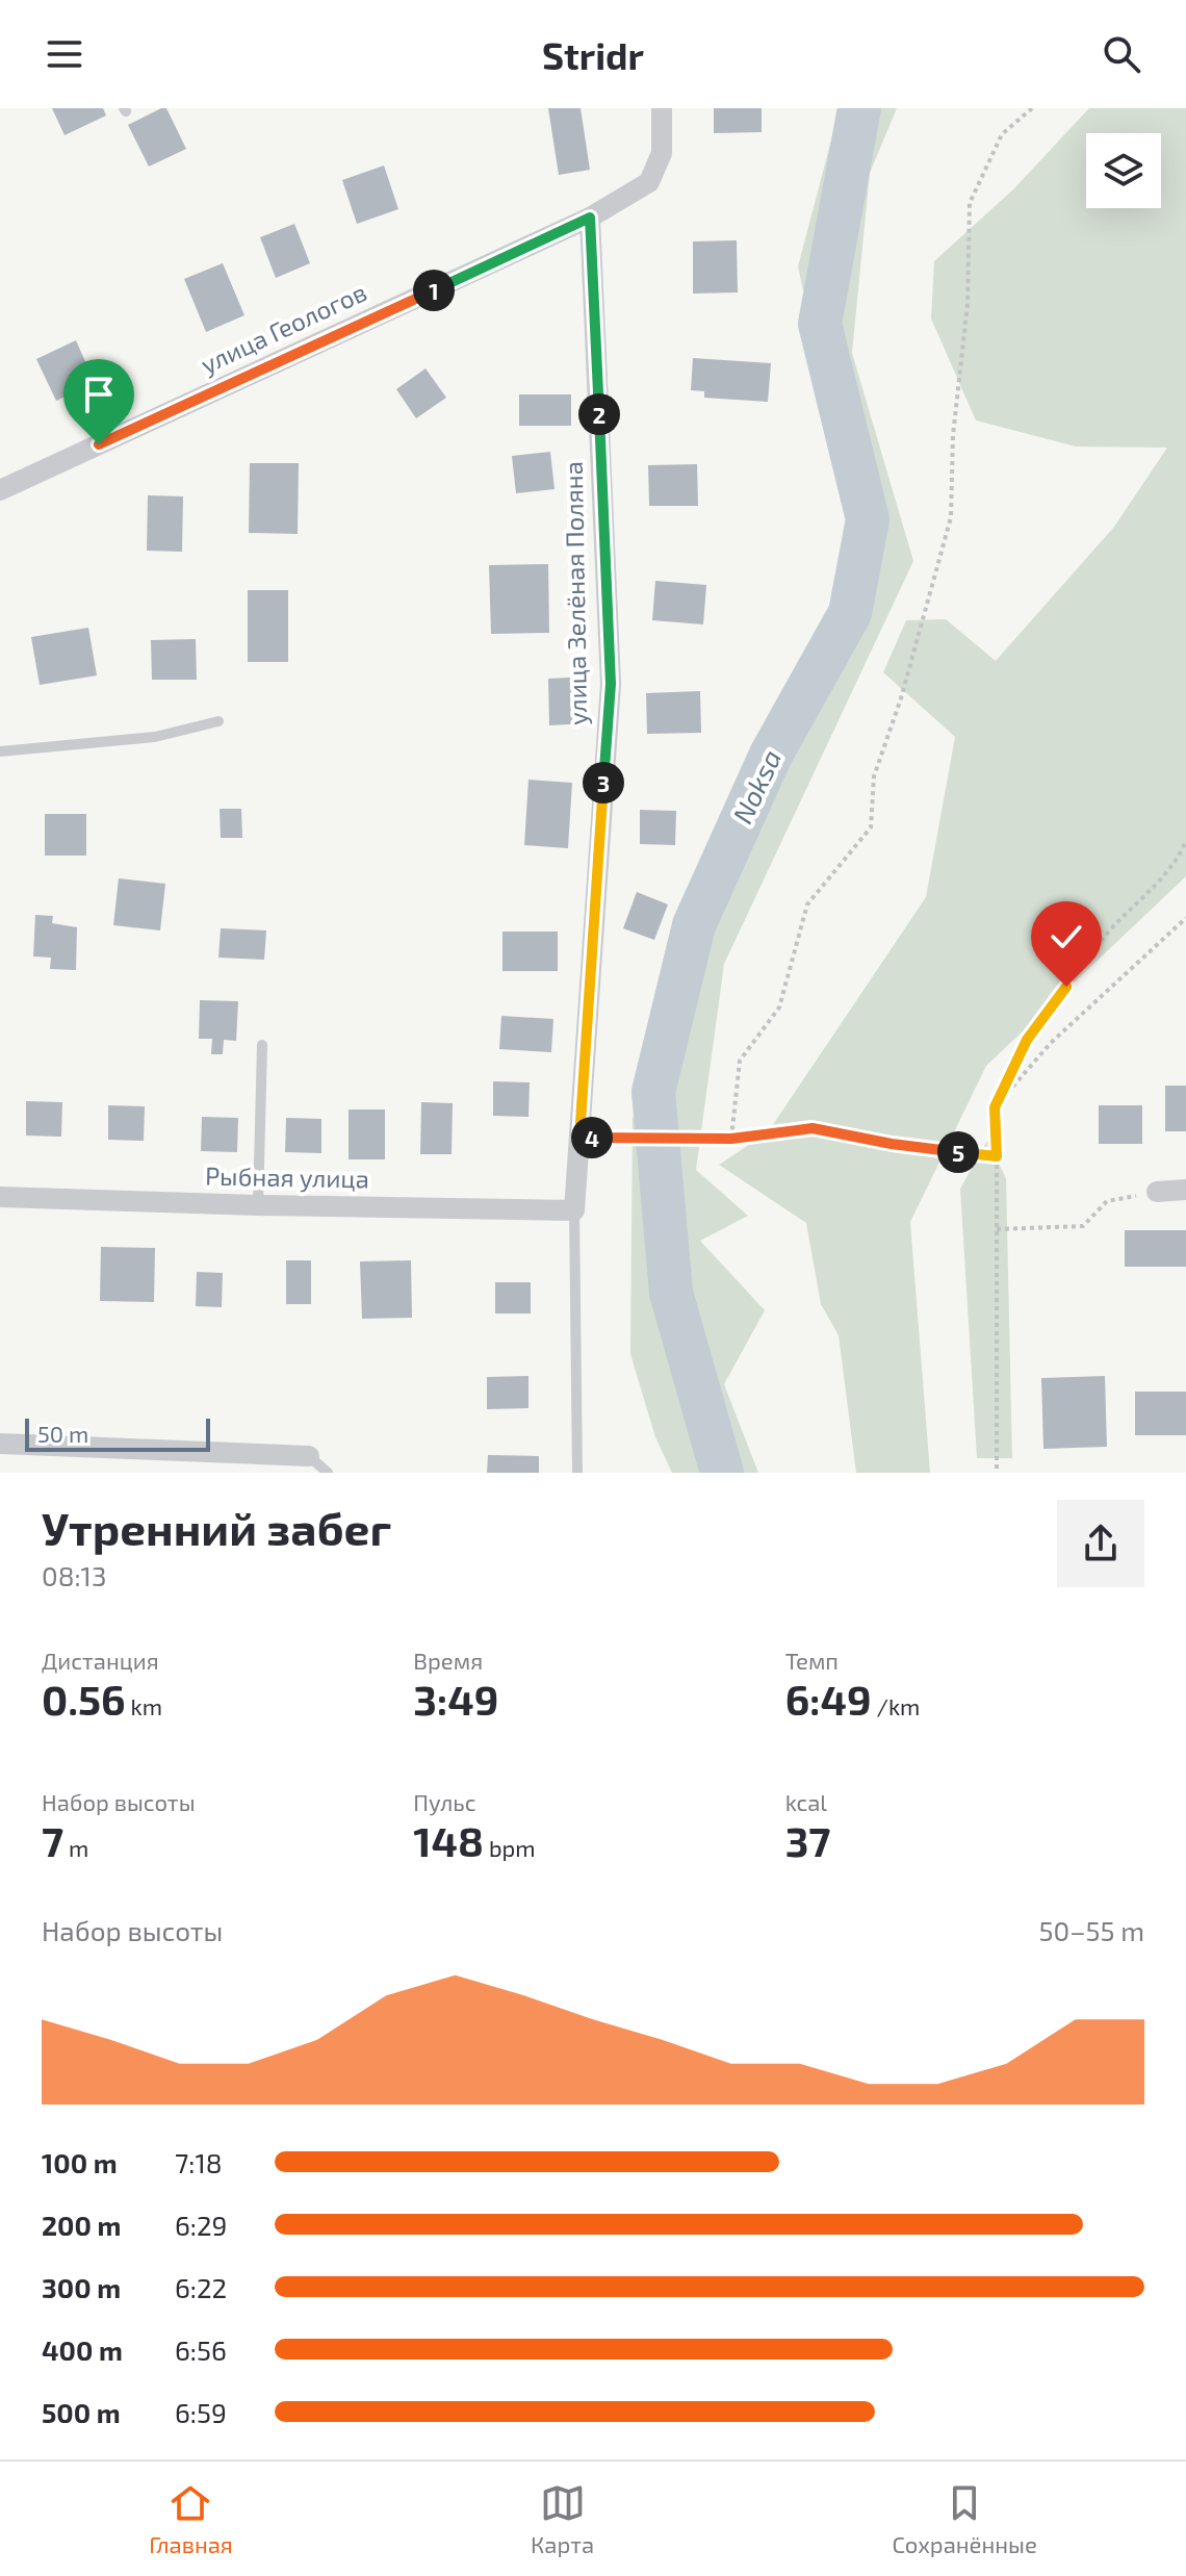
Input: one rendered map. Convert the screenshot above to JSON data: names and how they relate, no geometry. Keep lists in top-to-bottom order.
{
  "streets": {
    "street": ["улица Геологов", "улица Зелёная Поляна", "Рыбная улица"]
  },
  "crossings": [
    ["улица Геологов", "улица Зелёная Поляна"],
    ["улица Зелёная Поляна", "Рыбная улица"]
  ],
  "water": ["Noksa"],
  "scale_bar": "50 m",
  "page": {
    "header": "Stridr",
    "pins": [
      "1",
      "2",
      "3",
      "4",
      "5"
    ],
    "scale": "50 m",
    "heading": ["Утренний забег", "08:13"],
    "stats": [
      ["Дистанция", "0.56 km"],
      ["Время", "3:49"],
      ["Темп", "6:49 /km"],
      ["Набор высоты", "7 m"],
      ["Пульс", "148 bpm"],
      ["kcal", "37"]
    ],
    "chart": ["Набор высоты", "50–55 m"],
    "list": [
      {
        "name": "100 m",
        "note": "7:18"
      },
      {
        "name": "200 m",
        "note": "6:29"
      },
      {
        "name": "300 m",
        "note": "6:22"
      },
      {
        "name": "400 m",
        "note": "6:56"
      },
      {
        "name": "500 m",
        "note": "6:59"
      }
    ],
    "tabs": ["Главная", "Карта", "Сохранённые"]
  }
}
